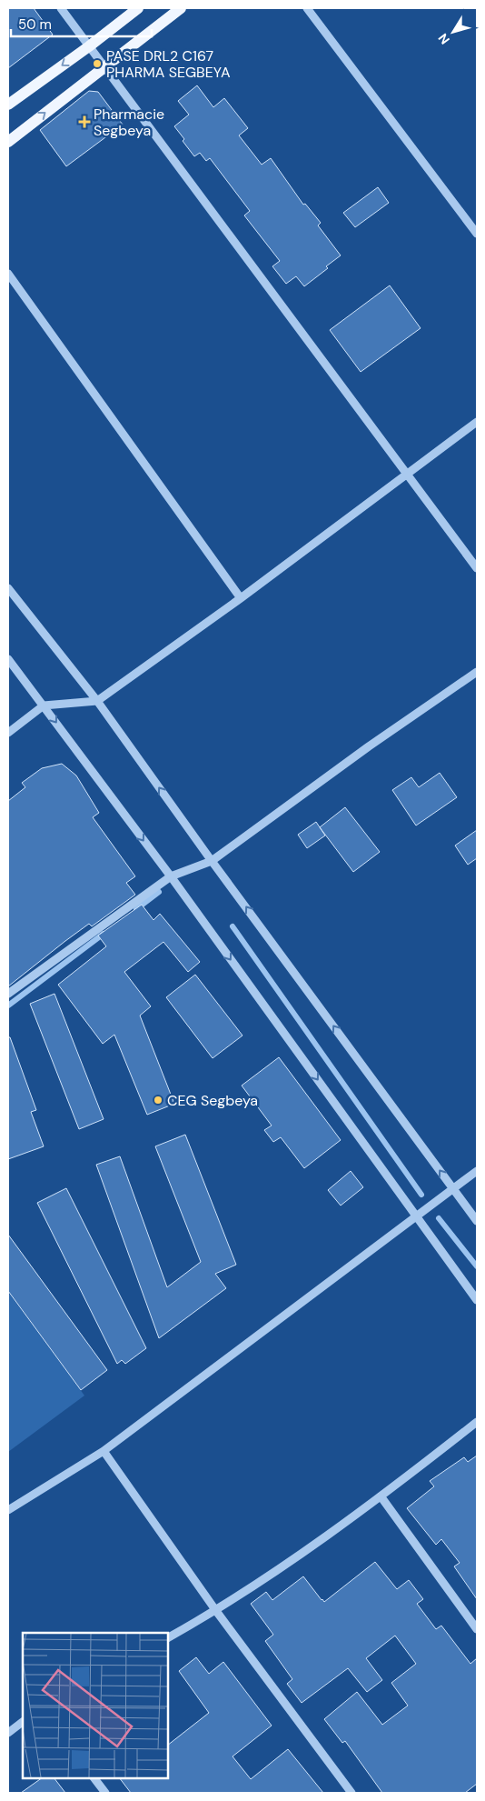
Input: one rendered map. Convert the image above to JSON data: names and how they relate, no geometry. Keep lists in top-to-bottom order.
{
  "places": {
    "other": ["PASE DRL2 C167 PHARMA SEGBEYA", "CEG Segbeya"],
    "health": ["Pharmacie Segbeya"]
  },
  "scale_bar": "50 m",
  "north": "bottom left"
}
